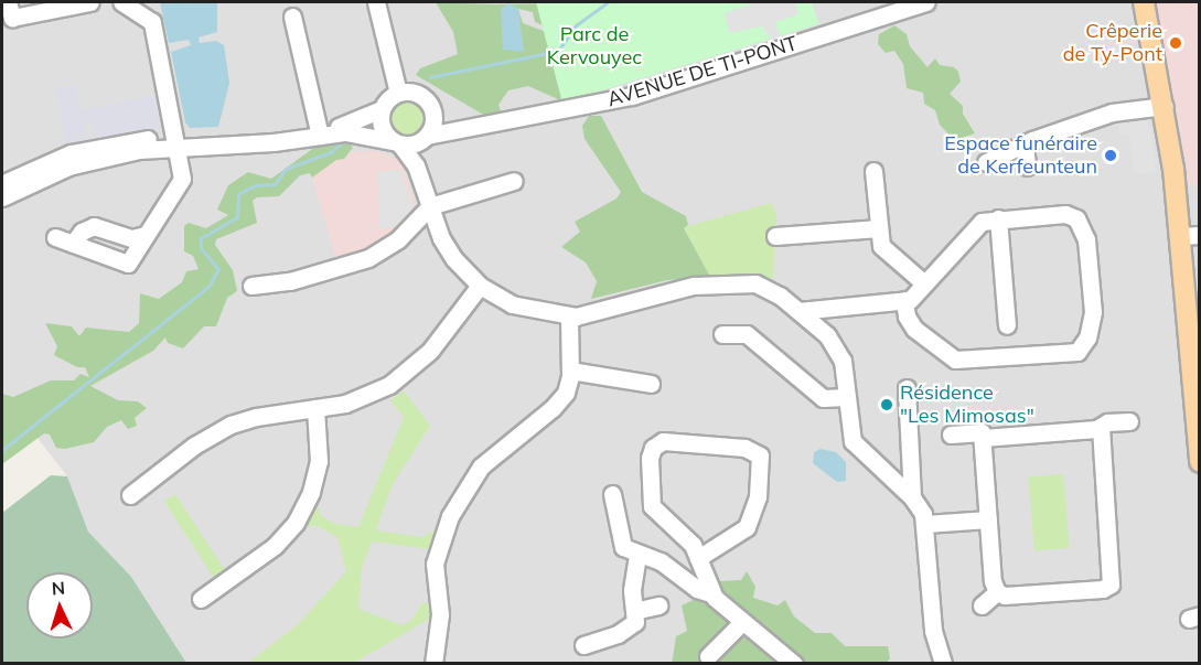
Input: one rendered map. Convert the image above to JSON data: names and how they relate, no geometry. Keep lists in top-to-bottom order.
{
  "streets": {
    "street": ["AVENUE DE TI-PONT"]
  },
  "parks": ["Parc de Kervouyec"],
  "places": ["Crêperie de Ty-Pont", "Espace funéraire de Kerfeunteun", "Résidence \"Les Mimosas\""],
  "north": "top"
}
